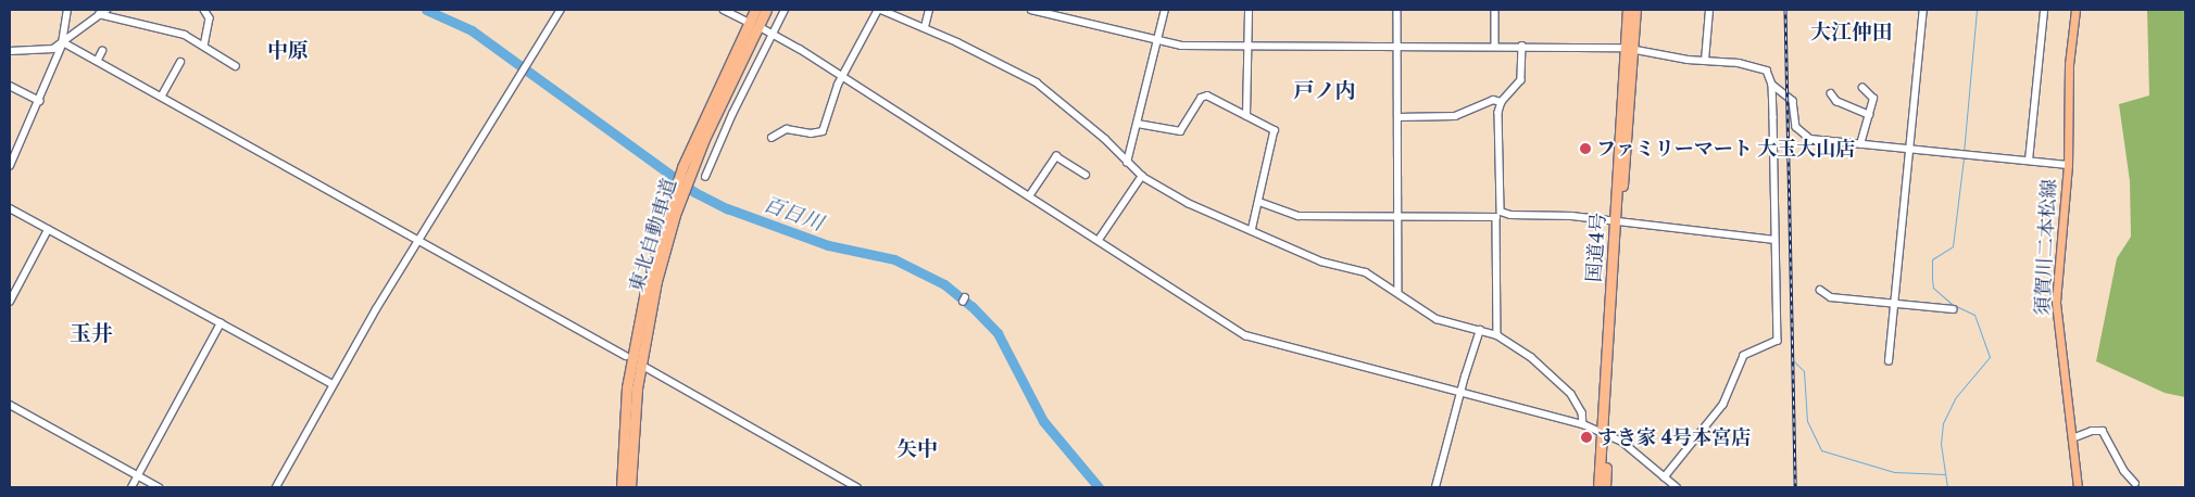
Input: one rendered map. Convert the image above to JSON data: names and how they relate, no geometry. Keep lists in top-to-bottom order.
{
  "streets": {
    "highway": ["東北自動車道", "国道4号"],
    "main road": ["須賀川二本松線"]
  },
  "districts": [
    "大江仲田",
    "中原",
    "戸ノ内",
    "玉井",
    "矢中"
  ],
  "water": ["百日川"],
  "places": ["ファミリーマート 大玉大山店", "すき家 4号本宮店"]
}
